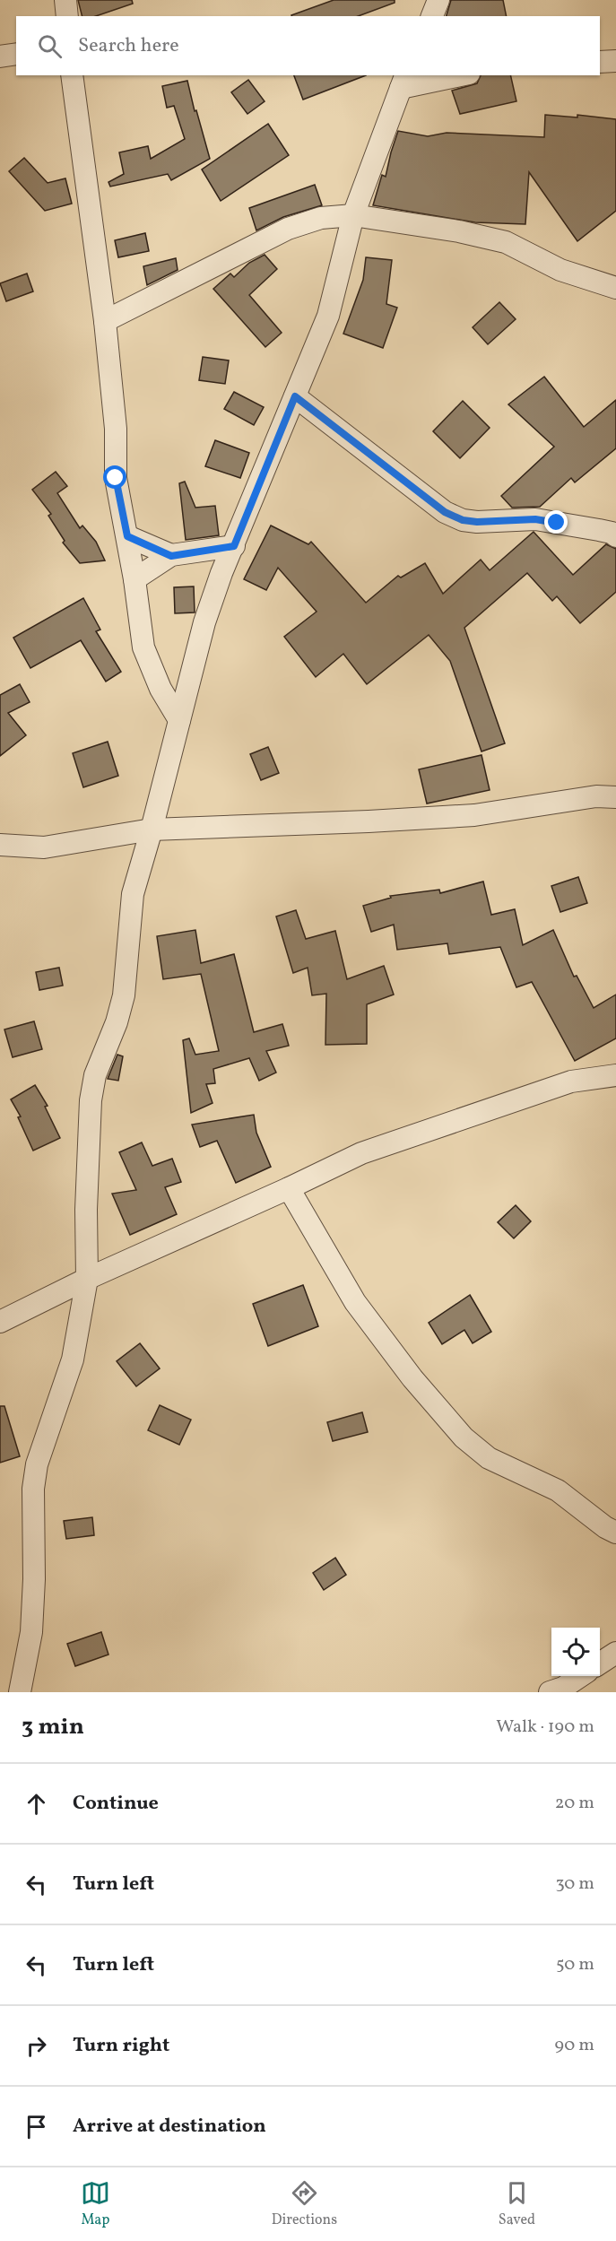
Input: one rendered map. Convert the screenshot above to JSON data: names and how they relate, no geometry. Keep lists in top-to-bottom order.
{
  "page": {
    "search": "Search here",
    "heading": ["3 min", "Walk · 190 m"],
    "list": [
      ["Continue", "20 m"],
      ["Turn left", "30 m"],
      ["Turn left", "50 m"],
      ["Turn right", "90 m"],
      "Arrive at destination"
    ],
    "nav": ["Map", "Directions", "Saved"]
  }
}
